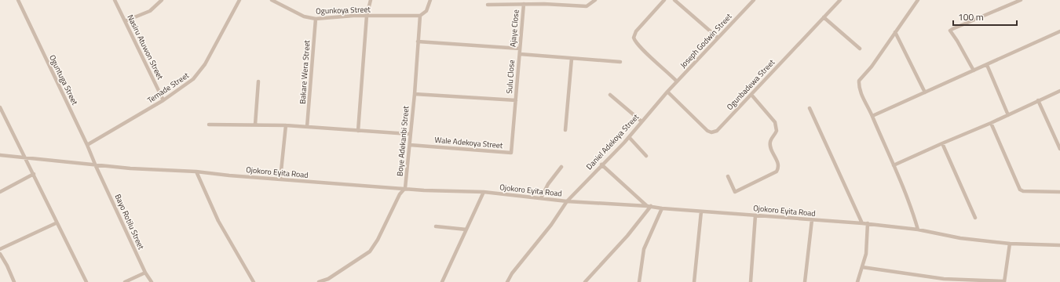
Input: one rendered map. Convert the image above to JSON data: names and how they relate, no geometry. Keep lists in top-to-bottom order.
{
  "streets": {
    "street": [
      "Ogunkoya Street",
      "Ajaye Close",
      "Joseph Godwin Street",
      "Nasiru Atuwon Street",
      "Bakare Wera Street",
      "Sulu Close",
      "Oguntuga Street",
      "Ogunbadewa Street",
      "Temade Street",
      "Boye Adekanbi Street",
      "Daniel Adekoya Street",
      "Wale Adekoya Street",
      "Ojokoro Eyita Road",
      "Bayo Rotilu Street"
    ]
  },
  "crossings": [
    ["Ogunkoya Street", "Bakare Wera Street"],
    ["Ogunkoya Street", "Boye Adekanbi Street"],
    ["Ajaye Close", "Sulu Close"],
    ["Joseph Godwin Street", "Ogunbadewa Street"],
    ["Joseph Godwin Street", "Daniel Adekoya Street"],
    ["Nasiru Atuwon Street", "Temade Street"],
    ["Sulu Close", "Wale Adekoya Street"],
    ["Oguntuga Street", "Temade Street"],
    ["Oguntuga Street", "Ojokoro Eyita Road"],
    ["Oguntuga Street", "Bayo Rotilu Street"],
    ["Ogunbadewa Street", "Daniel Adekoya Street"],
    ["Boye Adekanbi Street", "Wale Adekoya Street"],
    ["Boye Adekanbi Street", "Ojokoro Eyita Road"],
    ["Daniel Adekoya Street", "Ojokoro Eyita Road"],
    ["Ojokoro Eyita Road", "Bayo Rotilu Street"]
  ],
  "scale_bar": "100 m"
}
